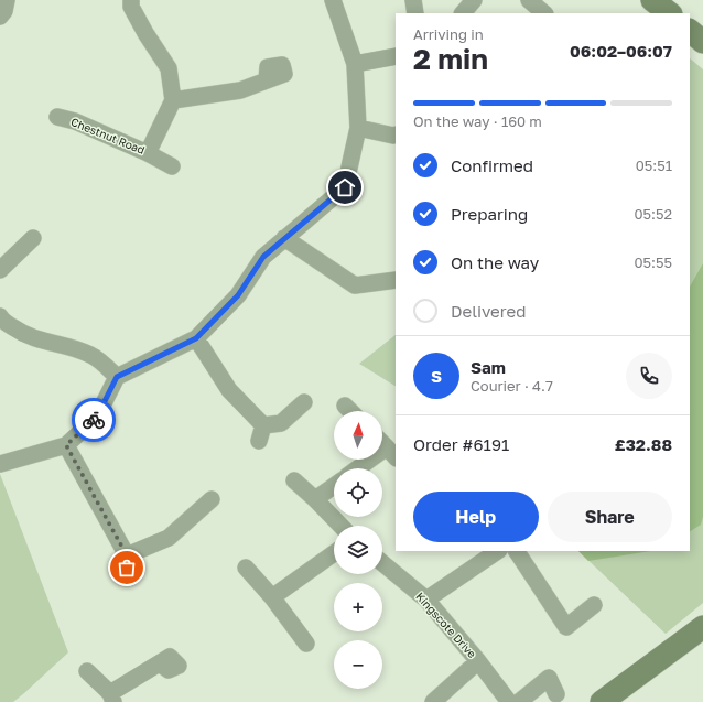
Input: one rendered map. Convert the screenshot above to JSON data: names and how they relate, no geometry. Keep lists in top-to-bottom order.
{
  "streets": {
    "street": ["Chestnut Road", "Kingscote Drive"]
  },
  "north": "top",
  "page": {
    "heading": ["2 min", "Arriving in", "06:02–06:07"],
    "panel": [
      "Sam",
      "Courier · 4.7",
      "Order #6191",
      "£32.88"
    ],
    "bar": "On the way · 160 m",
    "list": [
      ["Confirmed", "05:51"],
      ["Preparing", "05:52"],
      ["On the way", "05:55"],
      "Delivered"
    ],
    "round": "S",
    "map_buttons": ["+", "−"],
    "buttons": ["Help", "Share"]
  }
}
